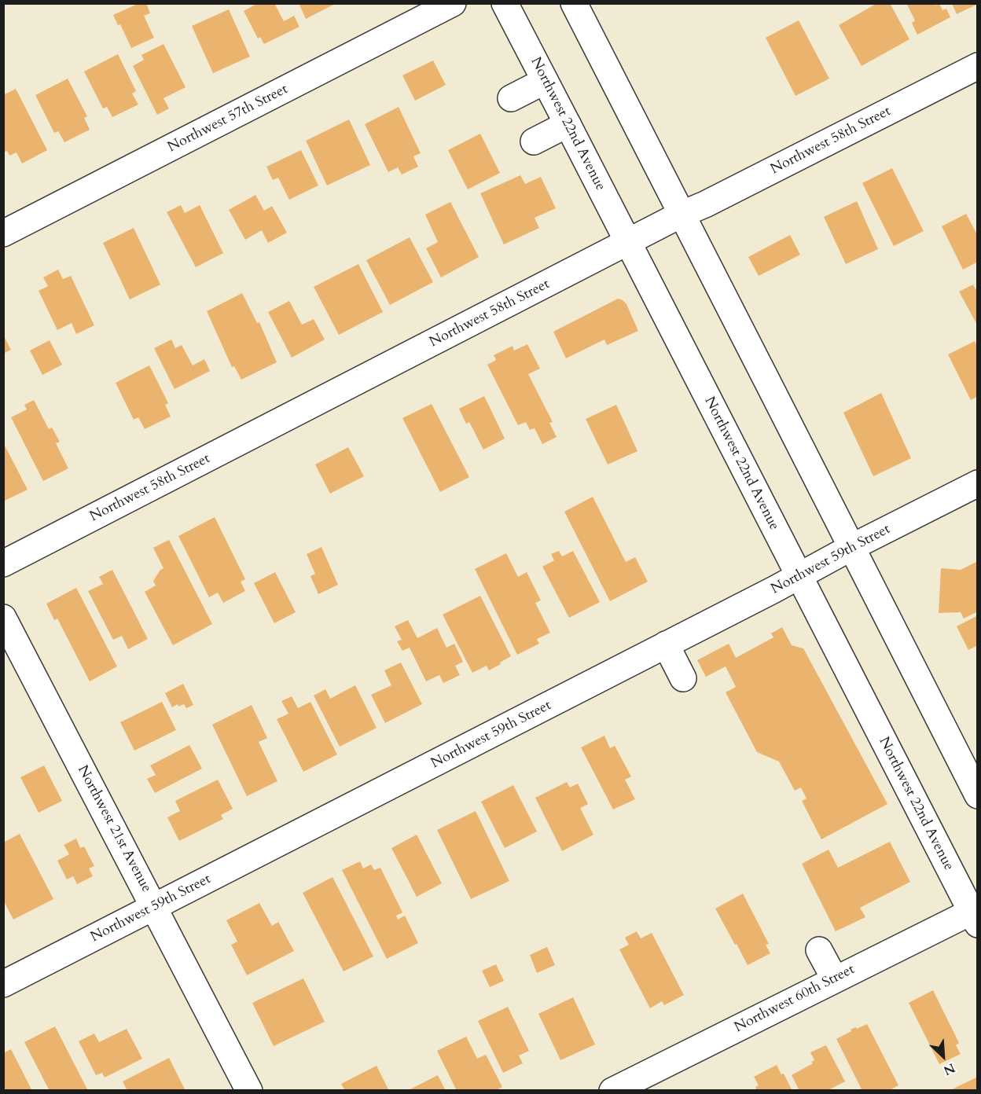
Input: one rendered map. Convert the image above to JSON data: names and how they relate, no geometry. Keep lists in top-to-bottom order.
{
  "streets": {
    "street": [
      "Northwest 57th Street",
      "Northwest 22nd Avenue",
      "Northwest 58th Street",
      "Northwest 59th Street",
      "Northwest 21st Avenue",
      "Northwest 60th Street"
    ]
  },
  "crossings": [
    ["Northwest 22nd Avenue", "Northwest 58th Street"],
    ["Northwest 22nd Avenue", "Northwest 59th Street"],
    ["Northwest 22nd Avenue", "Northwest 60th Street"],
    ["Northwest 59th Street", "Northwest 21st Avenue"]
  ],
  "north": "bottom right"
}
